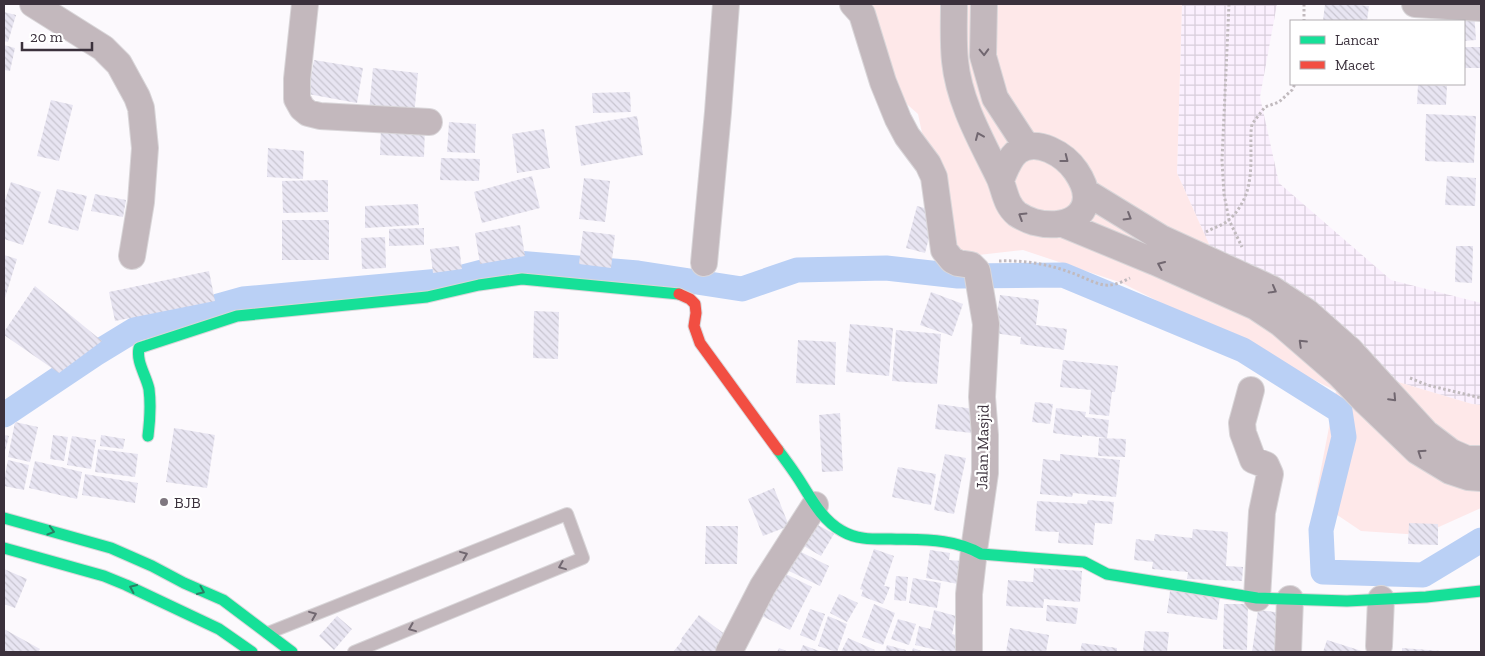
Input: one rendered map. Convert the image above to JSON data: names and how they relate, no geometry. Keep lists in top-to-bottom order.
{
  "streets": {
    "street": ["Jalan Masjid"]
  },
  "places": ["BJB"],
  "legend": ["Lancar", "Macet"],
  "scale_bar": "20 m"
}
